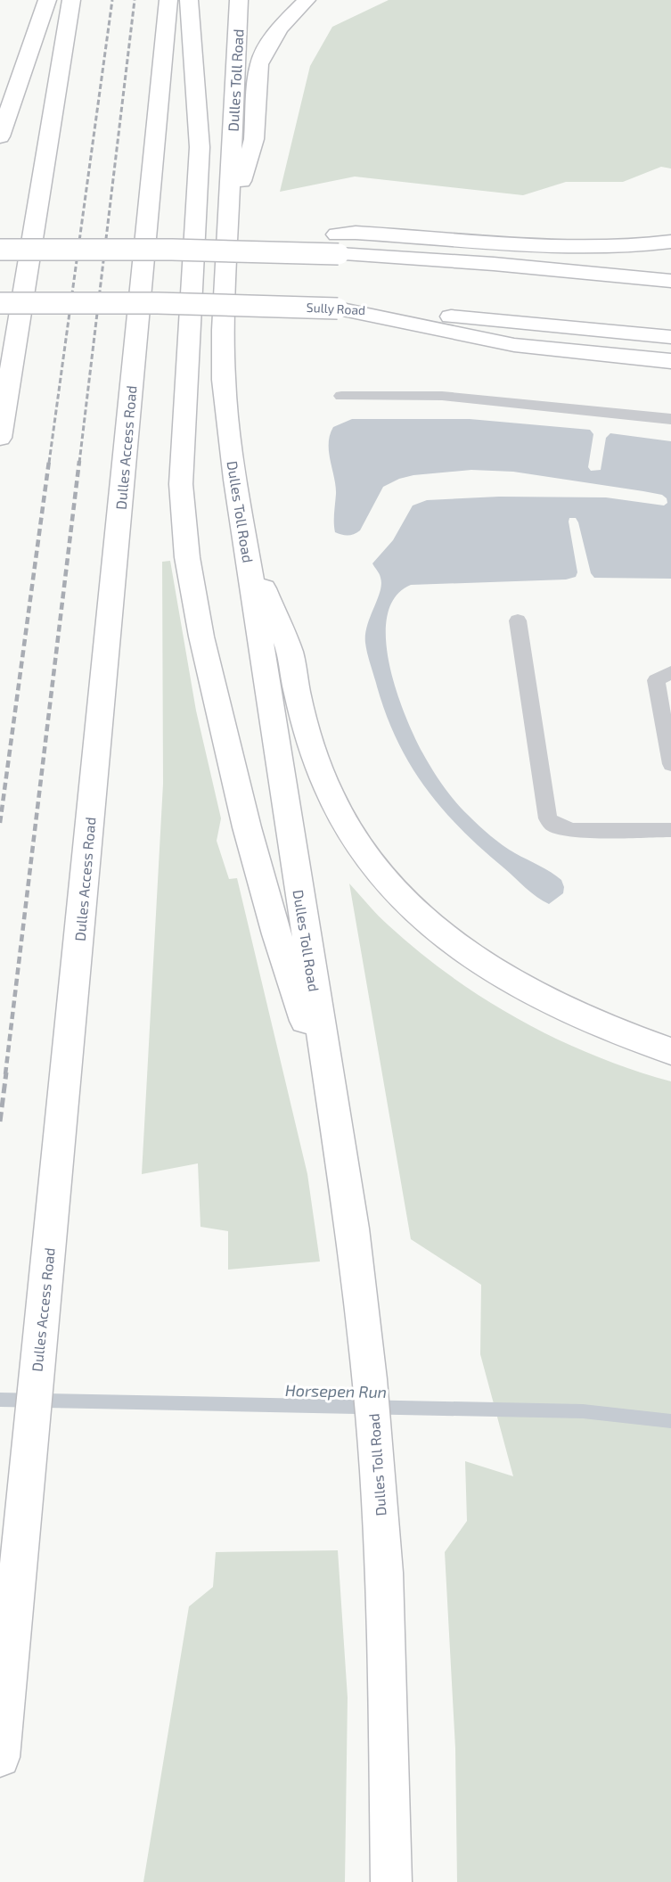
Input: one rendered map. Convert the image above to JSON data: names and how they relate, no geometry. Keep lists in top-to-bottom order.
{
  "streets": {
    "highway": ["Dulles Toll Road", "Sully Road", "Dulles Access Road"]
  },
  "water": ["Horsepen Run"]
}
